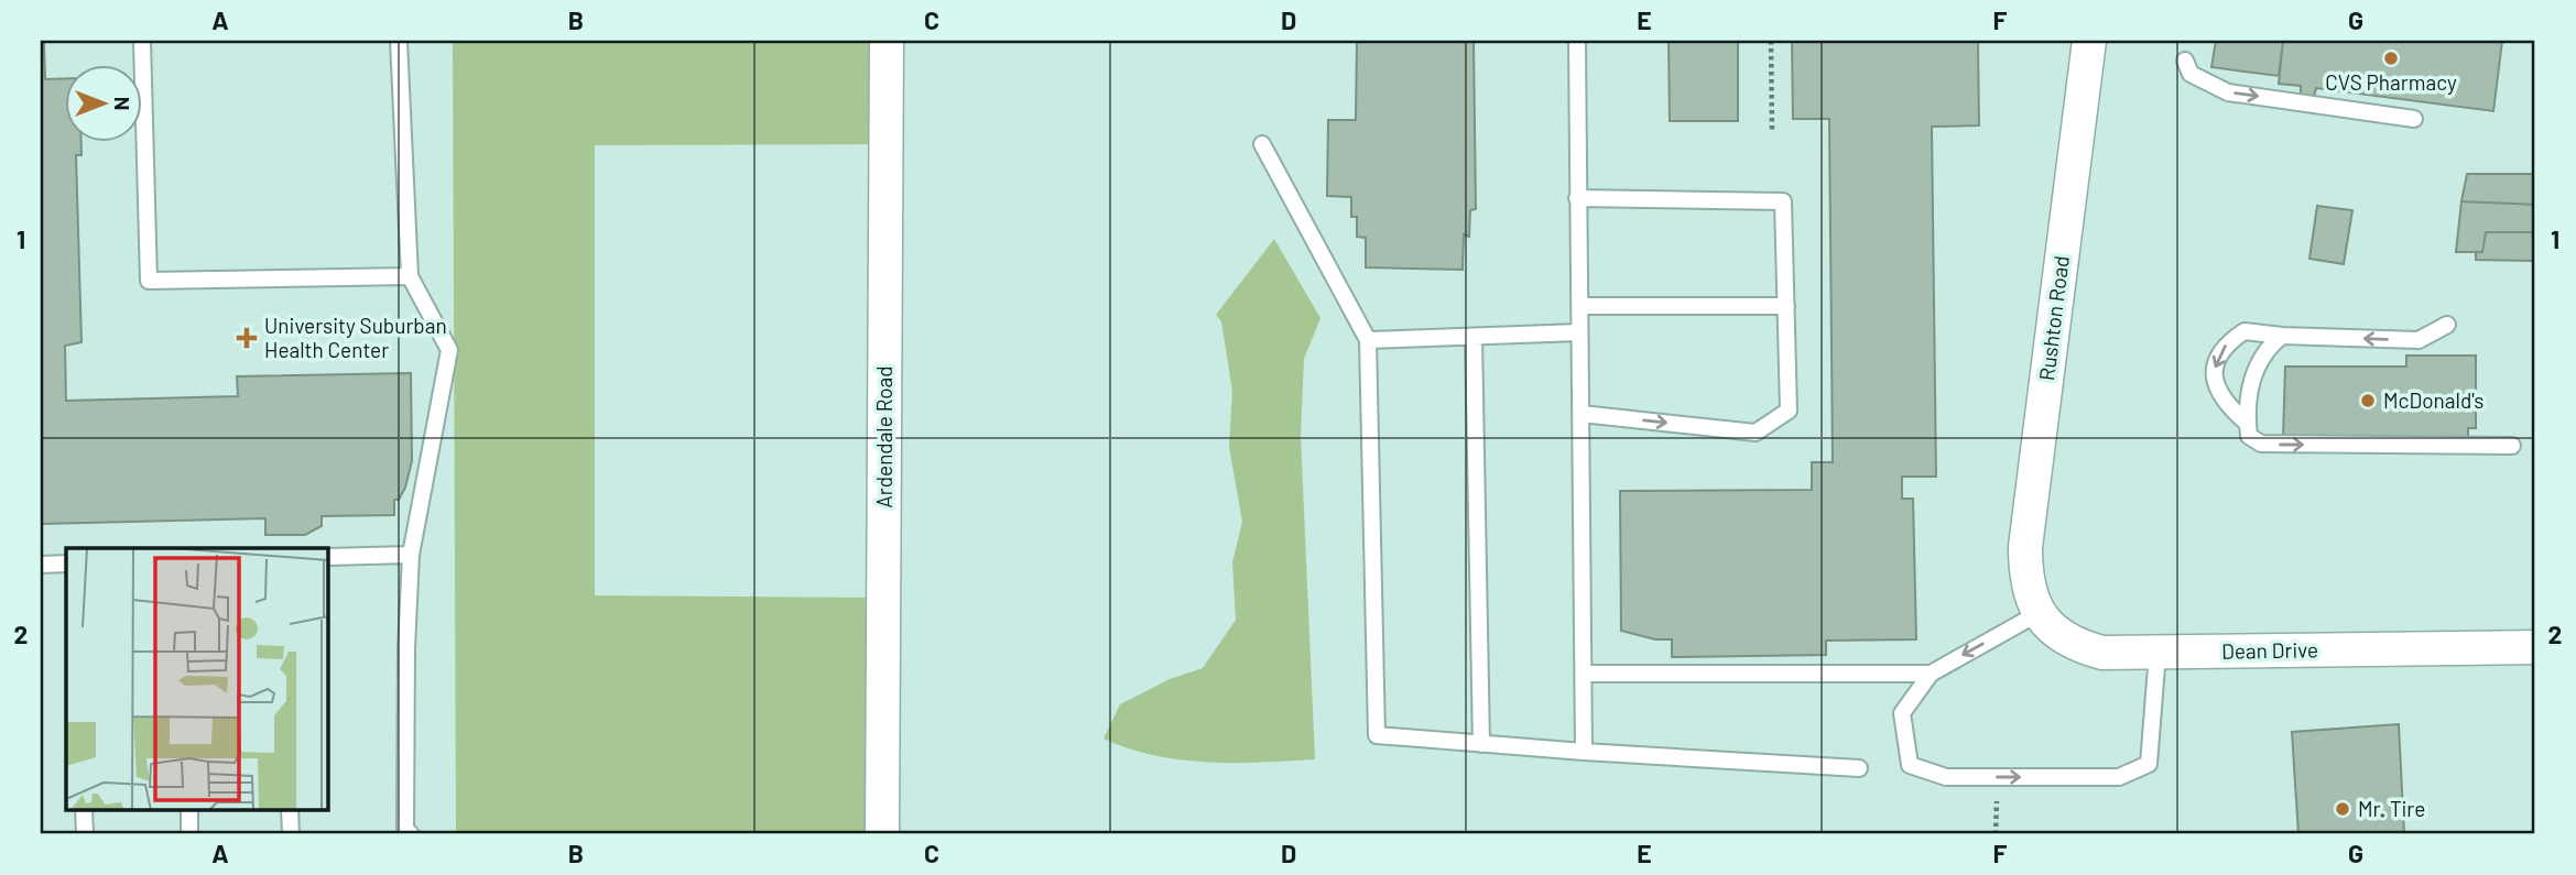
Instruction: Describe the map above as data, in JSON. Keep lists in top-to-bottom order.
{
  "streets": {
    "street": ["Rushton Road", "Ardendale Road", "Dean Drive"]
  },
  "crossings": [
    ["Rushton Road", "Dean Drive"]
  ],
  "places": {
    "other": ["CVS Pharmacy", "McDonald's", "Mr. Tire"],
    "health": ["University Suburban Health Center"]
  },
  "north": "right",
  "grid": {
    "columns": [
      "A",
      "B",
      "C",
      "D",
      "E",
      "F",
      "G"
    ],
    "rows": ["1", "2"]
  }
}
